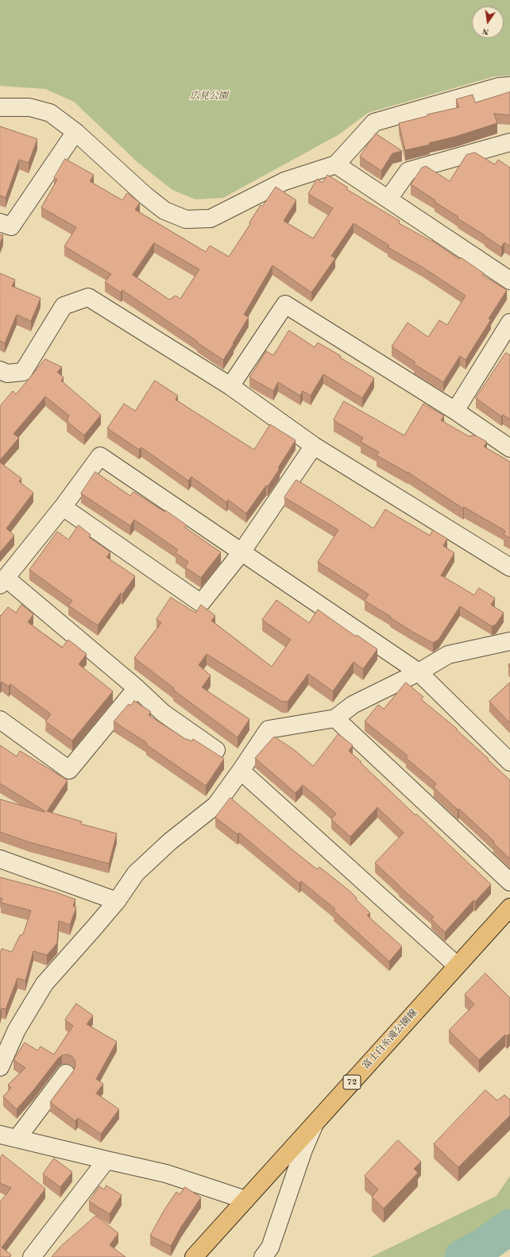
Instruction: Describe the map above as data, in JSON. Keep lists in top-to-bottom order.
{
  "streets": {
    "main road": ["富士白糸滝公園線", "72"]
  },
  "parks": ["広見公園"],
  "north": "bottom"
}
